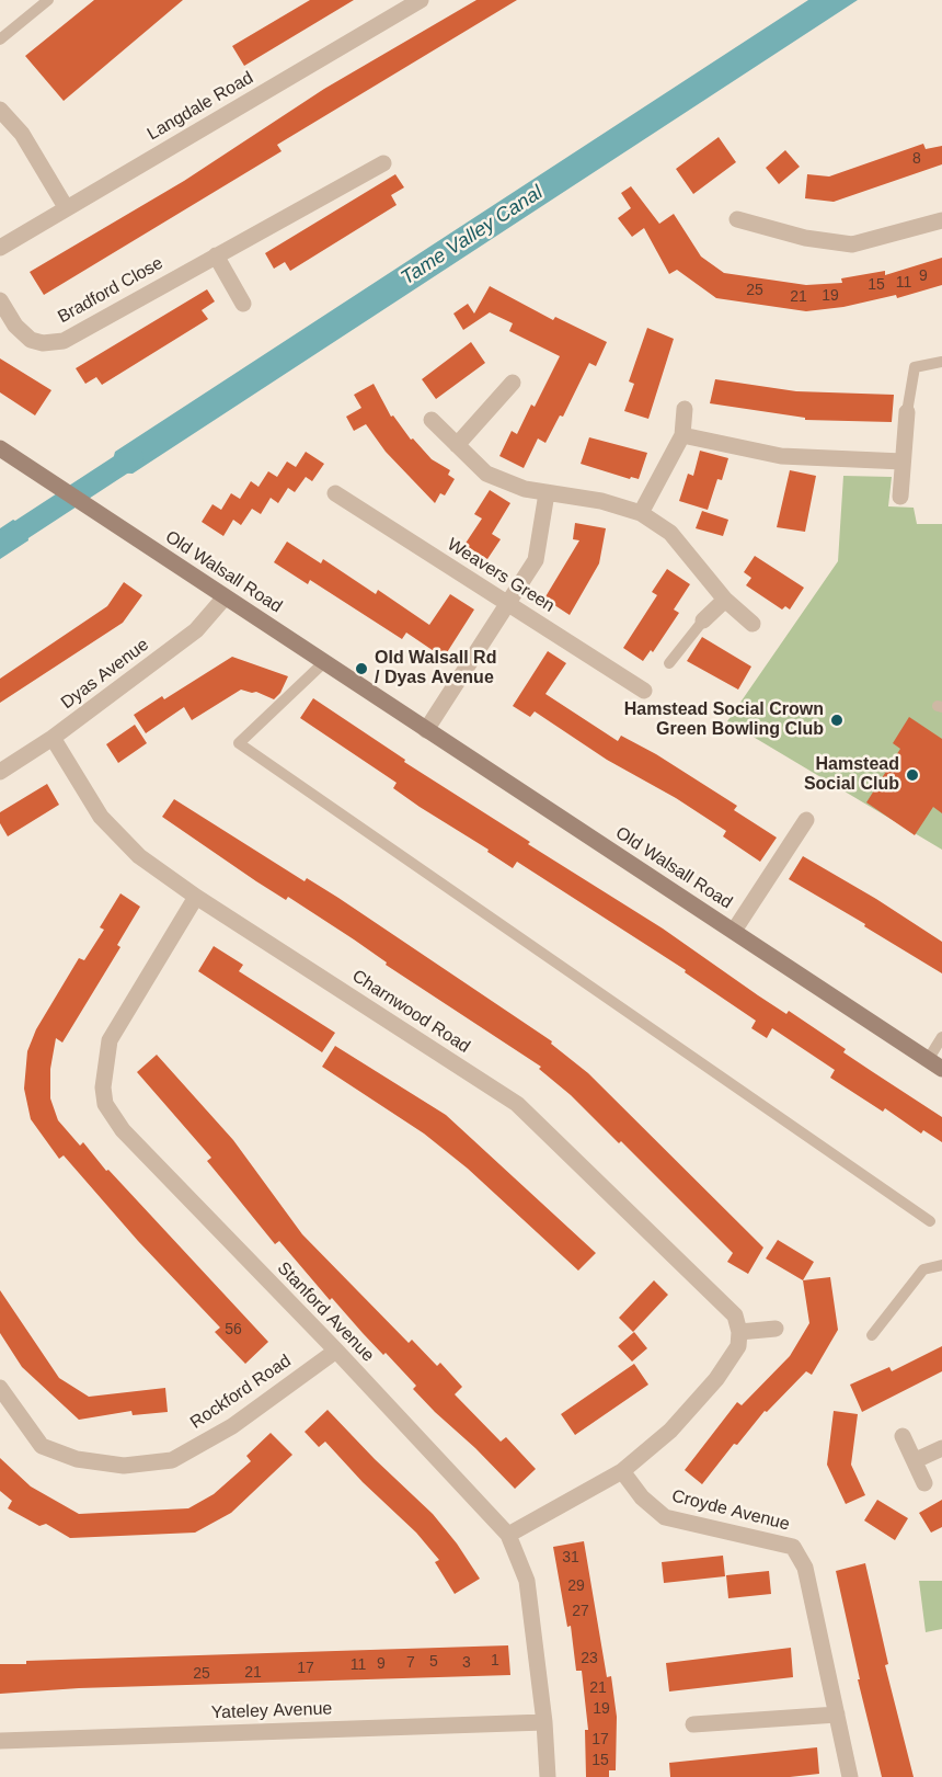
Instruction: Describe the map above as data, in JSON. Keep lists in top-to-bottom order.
{
  "streets": {
    "main road": ["Old Walsall Road"],
    "street": [
      "Langdale Road",
      "Bradford Close",
      "Weavers Green",
      "Dyas Avenue",
      "Charnwood Road",
      "Stanford Avenue",
      "Rockford Road",
      "Croyde Avenue",
      "Yateley Avenue"
    ]
  },
  "crossings": [
    ["Old Walsall Road", "Dyas Avenue"],
    ["Dyas Avenue", "Charnwood Road"],
    ["Charnwood Road", "Stanford Avenue"],
    ["Stanford Avenue", "Rockford Road"],
    ["Stanford Avenue", "Yateley Avenue"]
  ],
  "water": ["Tame Valley Canal"],
  "places": ["Old Walsall Rd / Dyas Avenue", "Hamstead Social Crown Green Bowling Club", "Hamstead Social Club"],
  "house_numbers": [
    "8",
    "9",
    "11",
    "15",
    "25",
    "19",
    "21",
    "56",
    "31",
    "29",
    "27",
    "23",
    "1",
    "5",
    "7",
    "3",
    "9",
    "11",
    "17",
    "21",
    "25",
    "21",
    "19",
    "17",
    "15"
  ]
}
